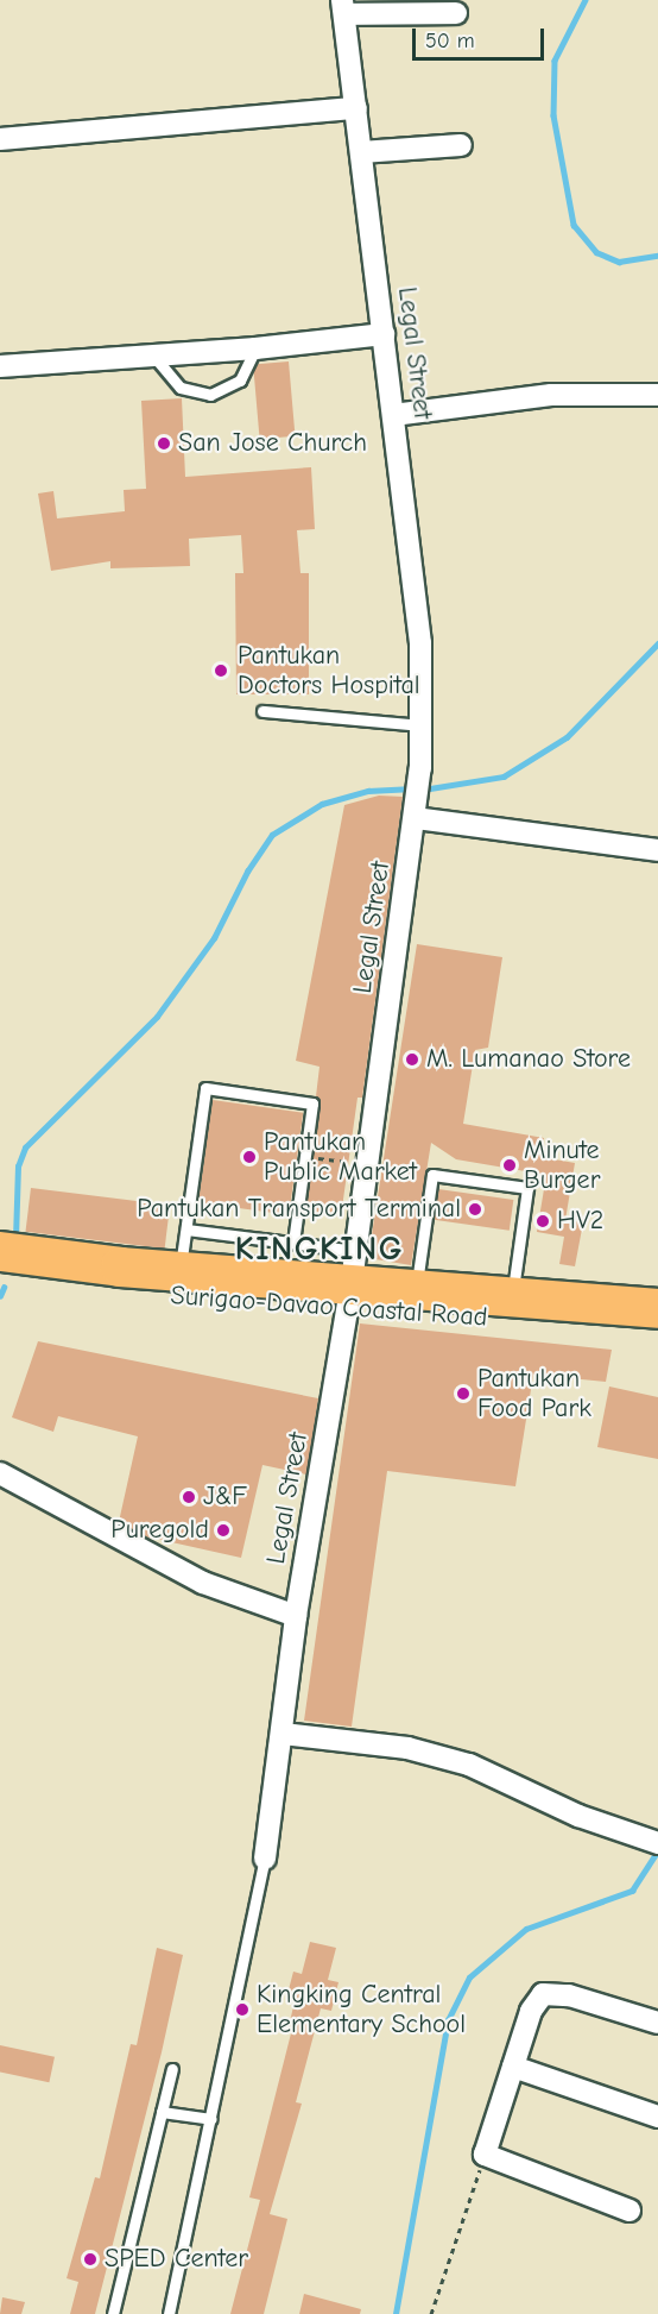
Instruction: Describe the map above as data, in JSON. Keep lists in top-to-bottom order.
{
  "streets": {
    "highway": ["Surigao-Davao Coastal Road"],
    "street": ["Legal Street"]
  },
  "crossings": [
    ["Legal Street", "Surigao-Davao Coastal Road"]
  ],
  "districts": ["KINGKING"],
  "places": [
    "San Jose Church",
    "Pantukan Doctors Hospital",
    "M. Lumanao Store",
    "Pantukan Public Market",
    "Minute Burger",
    "Pantukan Transport Terminal",
    "HV2",
    "Pantukan Food Park",
    "J&F",
    "Puregold",
    "Kingking Central Elementary School",
    "SPED Center"
  ],
  "scale_bar": "50 m"
}
